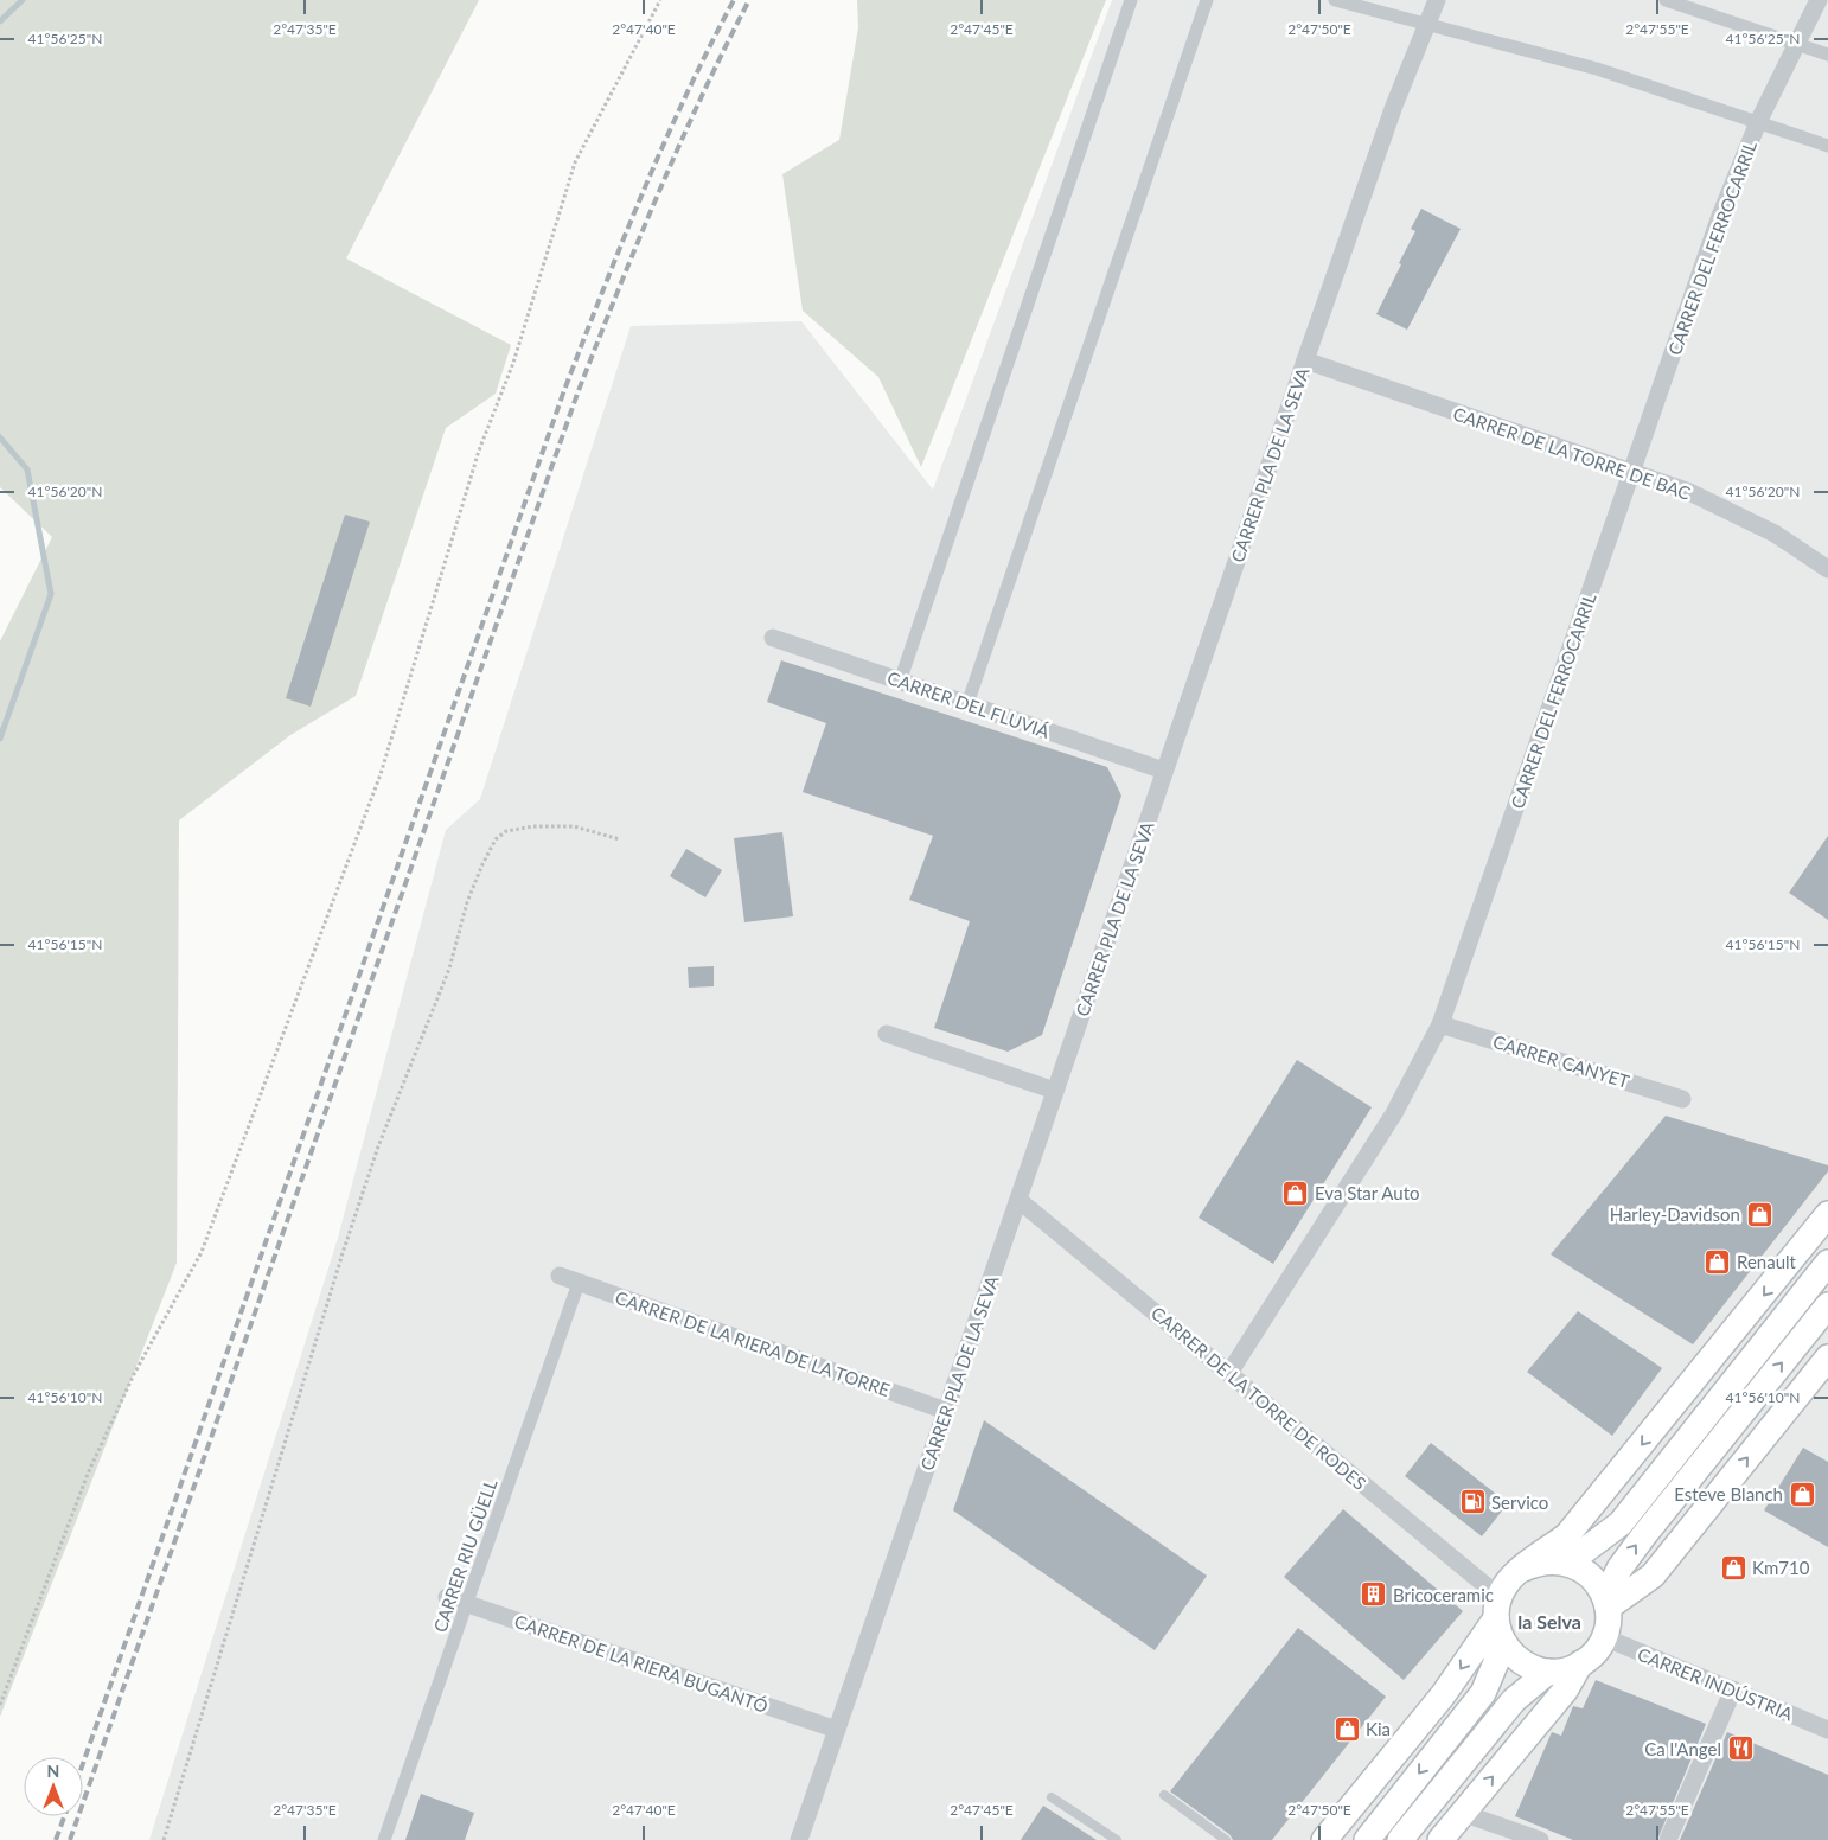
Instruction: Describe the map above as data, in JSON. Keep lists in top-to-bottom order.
{
  "streets": {
    "street": [
      "CARRER DEL FERROCARRIL",
      "CARRER DE LA TORRE DE BAC",
      "CARRER PLA DE LA SEVA",
      "CARRER DEL FLUVIÁ",
      "CARRER CANYET",
      "CARRER DE LA RIERA DE LA TORRE",
      "CARRER DE LA TORRE DE RODES",
      "CARRER RIU GÜELL",
      "CARRER DE LA RIERA BUGANTÓ",
      "CARRER INDÚSTRIA"
    ]
  },
  "crossings": [
    ["CARRER DEL FERROCARRIL", "CARRER DE LA TORRE DE BAC"],
    ["CARRER DEL FERROCARRIL", "CARRER CANYET"],
    ["CARRER DEL FERROCARRIL", "CARRER DE LA TORRE DE RODES"],
    ["CARRER DE LA TORRE DE BAC", "CARRER PLA DE LA SEVA"],
    ["CARRER PLA DE LA SEVA", "CARRER DEL FLUVIÁ"],
    ["CARRER PLA DE LA SEVA", "CARRER DE LA RIERA DE LA TORRE"],
    ["CARRER PLA DE LA SEVA", "CARRER DE LA TORRE DE RODES"],
    ["CARRER PLA DE LA SEVA", "CARRER DE LA RIERA BUGANTÓ"],
    ["CARRER DE LA RIERA DE LA TORRE", "CARRER RIU GÜELL"],
    ["CARRER DE LA TORRE DE RODES", "CARRER INDÚSTRIA"],
    ["CARRER RIU GÜELL", "CARRER DE LA RIERA BUGANTÓ"]
  ],
  "districts": ["la Selva"],
  "places": {
    "shop": [
      "Eva Star Auto",
      "Harley-Davidson",
      "Renault",
      "Esteve Blanch",
      "Km710",
      "Kia"
    ],
    "fuel station": ["Servico"],
    "building": ["Bricoceramic"],
    "restaurant": ["Ca l'Angel"]
  },
  "north": "top",
  "coordinates": [
    "2°47'35\"E",
    "2°47'40\"E",
    "2°47'45\"E",
    "2°47'50\"E",
    "2°47'55\"E",
    "41°56'25\"N",
    "41°56'20\"N",
    "41°56'15\"N",
    "41°56'10\"N"
  ]
}
